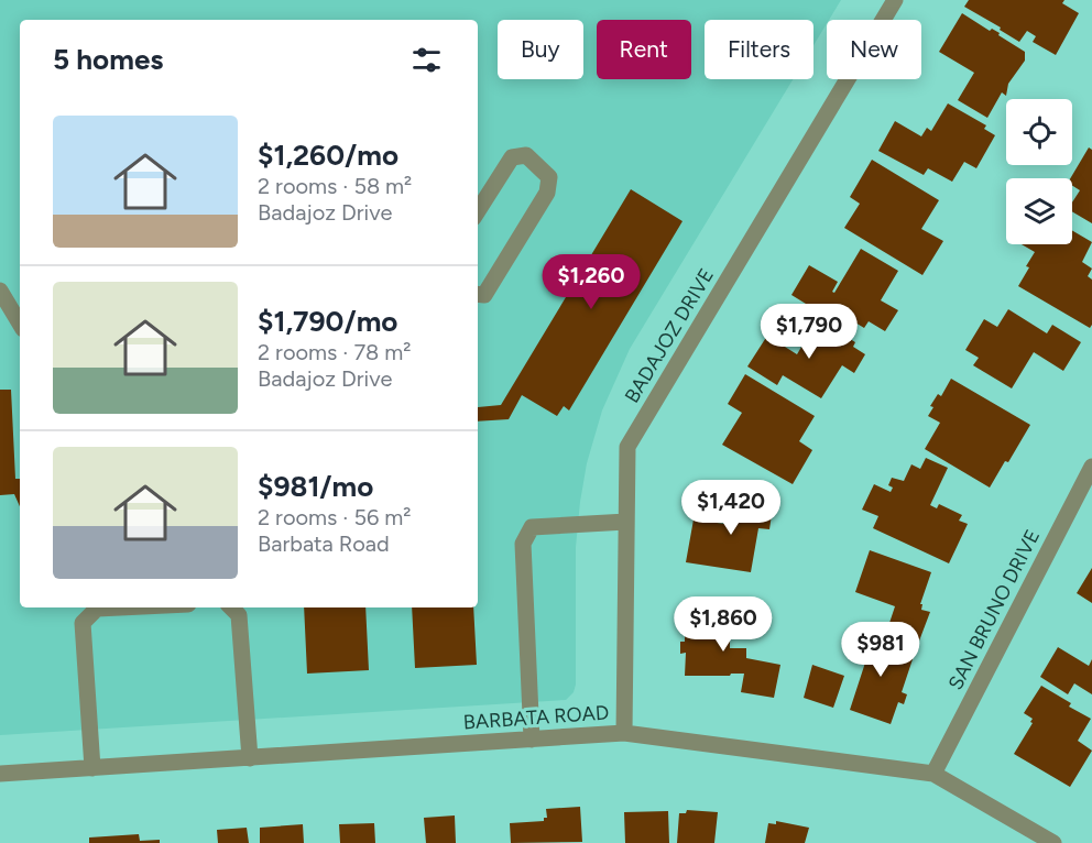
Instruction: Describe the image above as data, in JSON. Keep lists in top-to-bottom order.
{
  "streets": {
    "street": ["BADAJOZ DRIVE", "SAN BRUNO DRIVE", "BARBATA ROAD"]
  },
  "crossings": [
    ["BADAJOZ DRIVE", "BARBATA ROAD"],
    ["SAN BRUNO DRIVE", "BARBATA ROAD"]
  ],
  "page": {
    "chip": [
      "Buy",
      "Rent",
      "Filters",
      "New"
    ],
    "heading": "5 homes",
    "list": [
      {
        "name": "$1,260/mo",
        "note": "2 rooms · 58 m² · Badajoz Drive"
      },
      {
        "name": "$1,790/mo",
        "note": "2 rooms · 78 m² · Badajoz Drive"
      },
      {
        "name": "$981/mo",
        "note": "2 rooms · 56 m² · Barbata Road"
      }
    ],
    "price": [
      "$1,260",
      "$1,790",
      "$1,420",
      "$1,860",
      "$981"
    ]
  }
}
